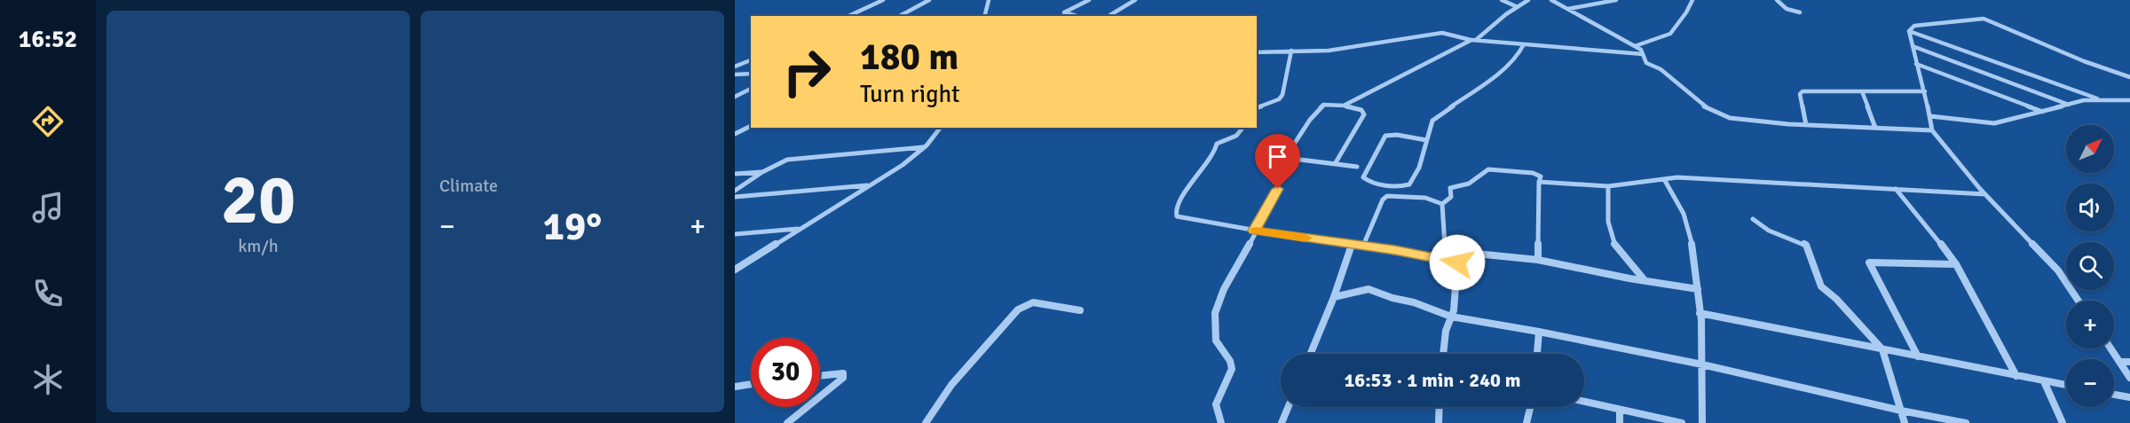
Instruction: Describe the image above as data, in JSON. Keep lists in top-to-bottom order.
{
  "north": "top right",
  "page": {
    "tabs": "16:52",
    "tile": [
      ["20", "km/h"],
      "Climate"
    ],
    "turn": ["180 m", "Turn right"],
    "map_buttons": ["+", "−"],
    "heat": ["−", "19°", "+"],
    "limit": "30",
    "trip": "16:53 · 1 min · 240 m"
  }
}
